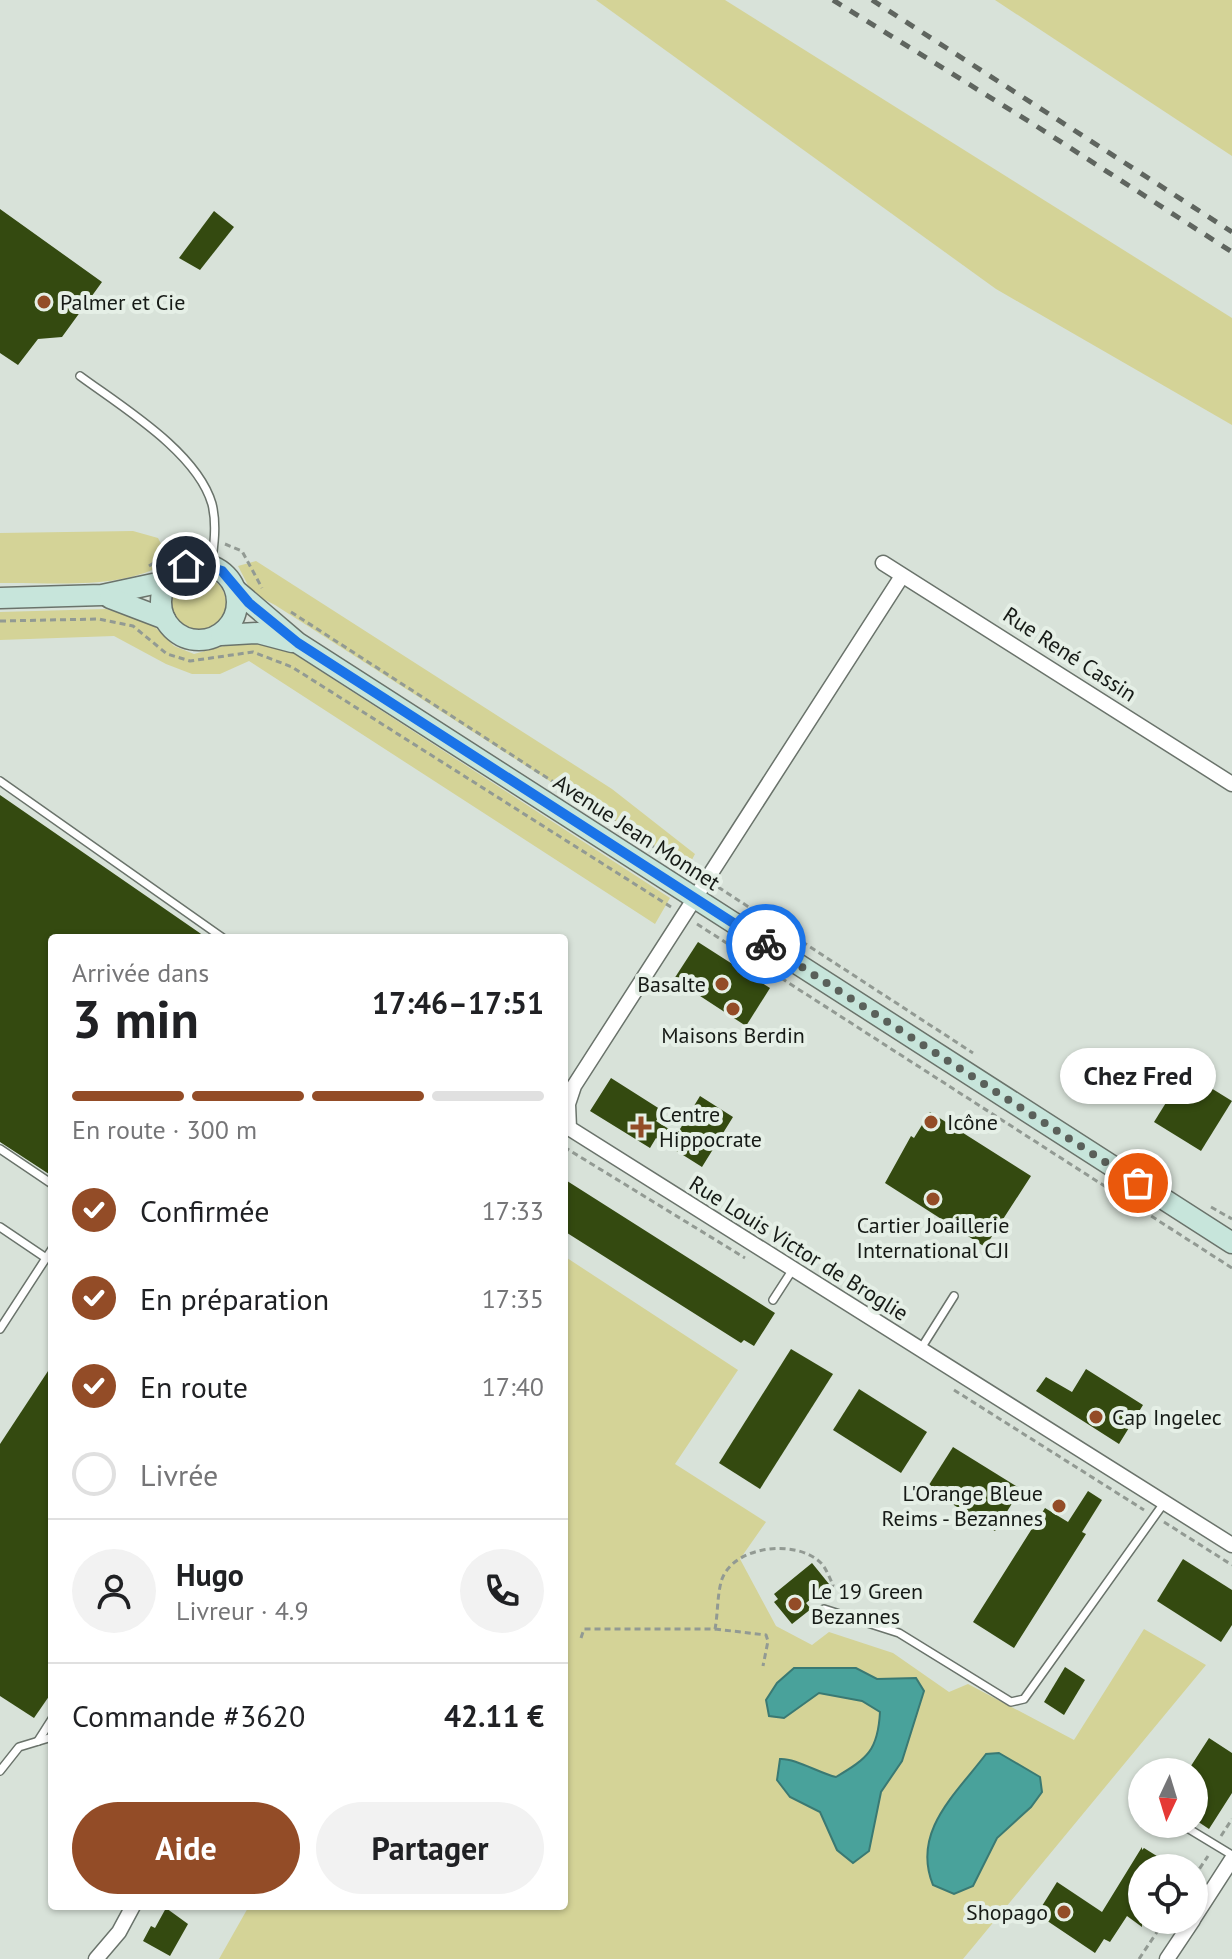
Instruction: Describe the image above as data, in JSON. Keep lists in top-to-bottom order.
{
  "streets": {
    "street": ["Rue René Cassin", "Avenue Jean Monnet", "Rue Louis Victor de Broglie"]
  },
  "crossings": [
    ["Rue René Cassin", "Rue Louis Victor de Broglie"],
    ["Avenue Jean Monnet", "Rue Louis Victor de Broglie"]
  ],
  "places": {
    "other": [
      "Palmer et Cie",
      "Basalte",
      "Maisons Berdin",
      "Icône",
      "Chez Fred",
      "Cartier Joaillerie International CJI",
      "Cap Ingelec",
      "L'Orange Bleue Reims - Bezannes",
      "Le 19 Green Bezannes",
      "Shopago"
    ],
    "health": ["Centre Hippocrate"]
  },
  "north": "bottom",
  "page": {
    "heading": ["3 min", "Arrivée dans", "17:46–17:51"],
    "panel": [
      "Hugo",
      "Livreur · 4.9",
      "Commande #3620",
      "42.11 €"
    ],
    "bubble": "Chez Fred",
    "bar": "En route · 300 m",
    "list": [
      ["Confirmée", "17:33"],
      ["En préparation", "17:35"],
      ["En route", "17:40"],
      "Livrée"
    ],
    "buttons": ["Aide", "Partager"]
  }
}
